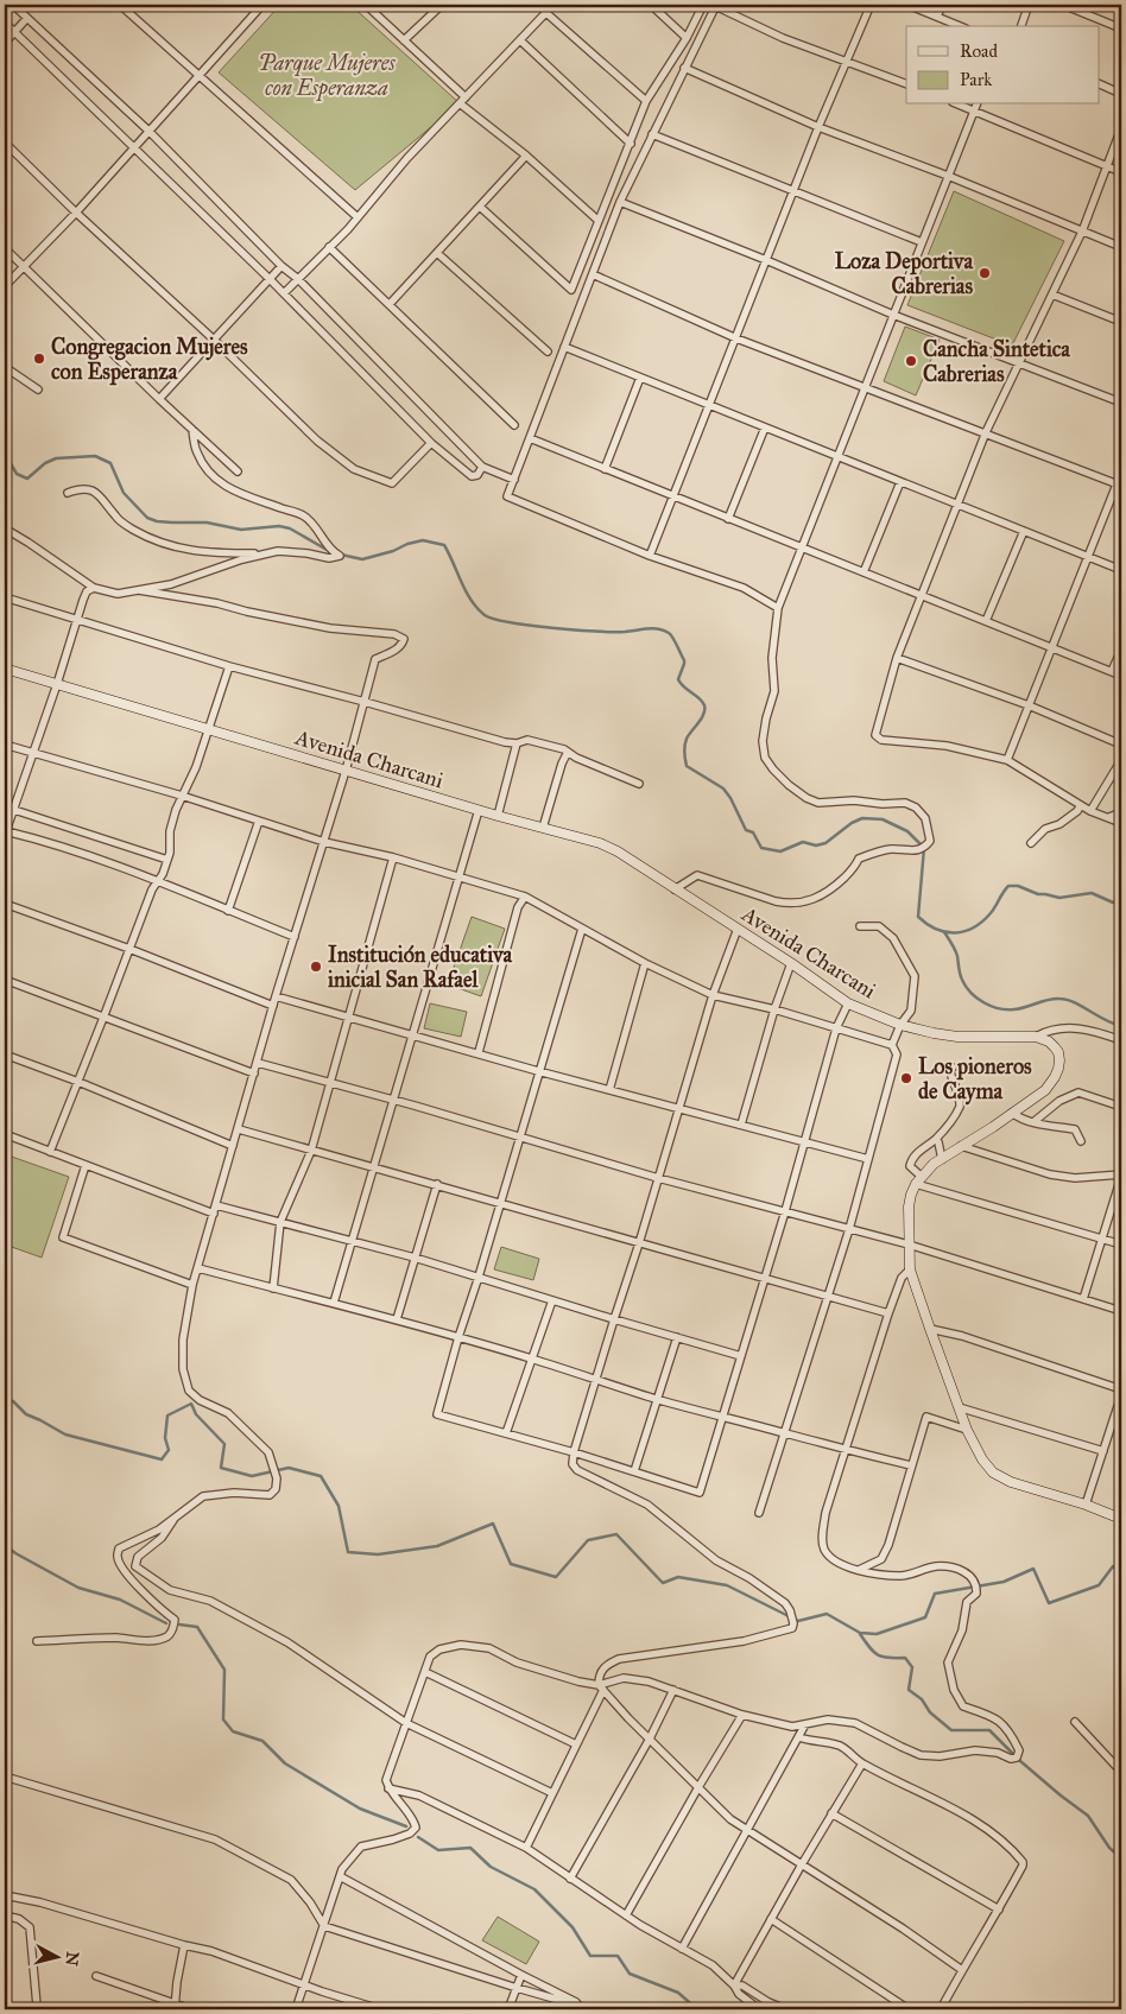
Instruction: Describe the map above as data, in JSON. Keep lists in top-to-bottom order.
{
  "streets": {
    "main road": ["Avenida Charcani"]
  },
  "parks": ["Parque Mujeres con Esperanza"],
  "places": [
    "Loza Deportiva Cabrerias",
    "Congregacion Mujeres con Esperanza",
    "Cancha Sintetica Cabrerias",
    "Institución educativa inicial San Rafael",
    "Los pioneros de Cayma"
  ],
  "legend": ["Road", "Park"],
  "north": "right"
}
